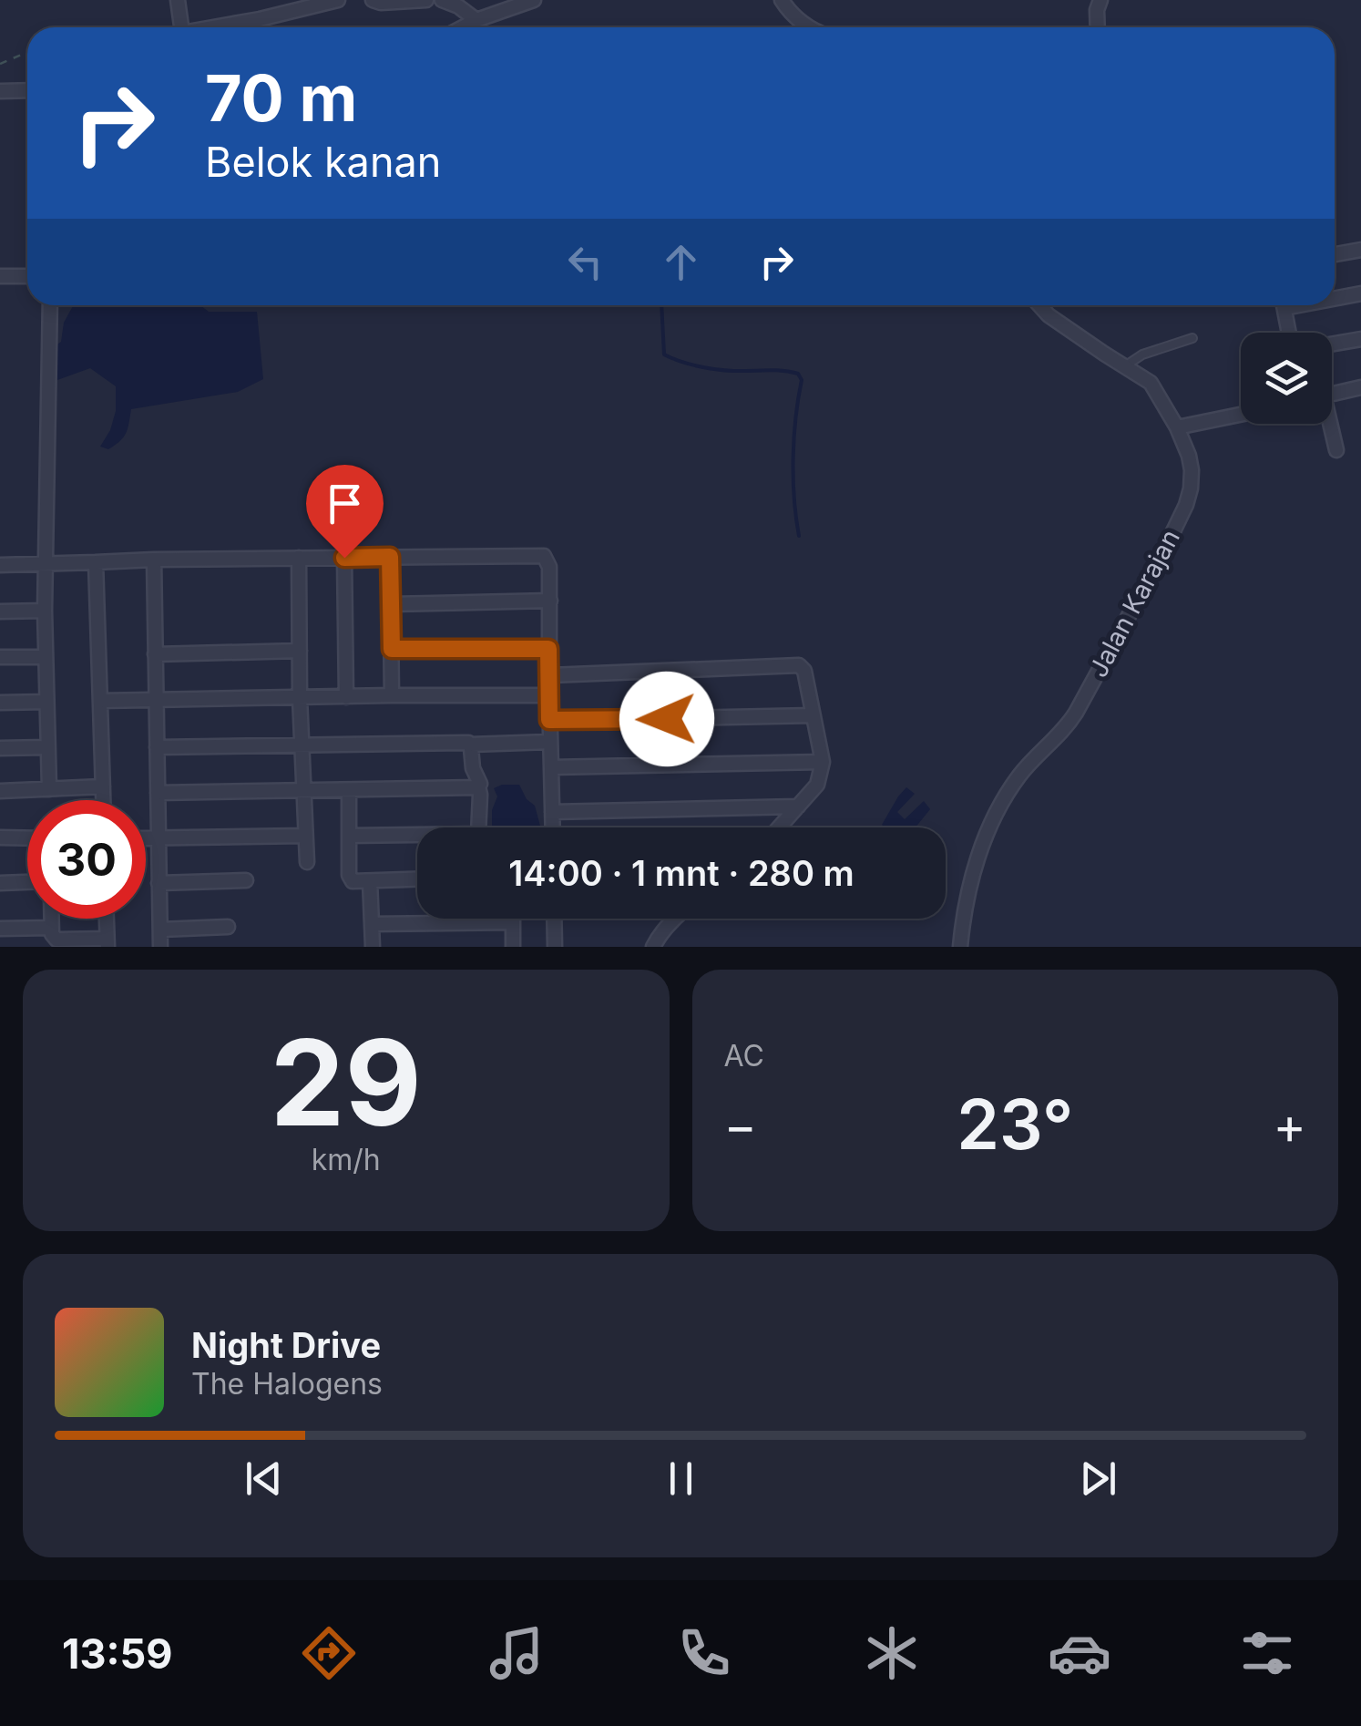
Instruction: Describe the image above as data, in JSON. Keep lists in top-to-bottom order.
{
  "streets": {
    "street": ["Jalan Karajan"]
  },
  "page": {
    "turn": ["70 m", "Belok kanan"],
    "limit": "30",
    "trip": "14:00 · 1 mnt · 280 m",
    "tile": [
      ["29", "km/h"],
      "AC"
    ],
    "heat": ["−", "23°", "+"],
    "song": ["Night Drive", "The Halogens"],
    "tabs": "13:59"
  }
}
